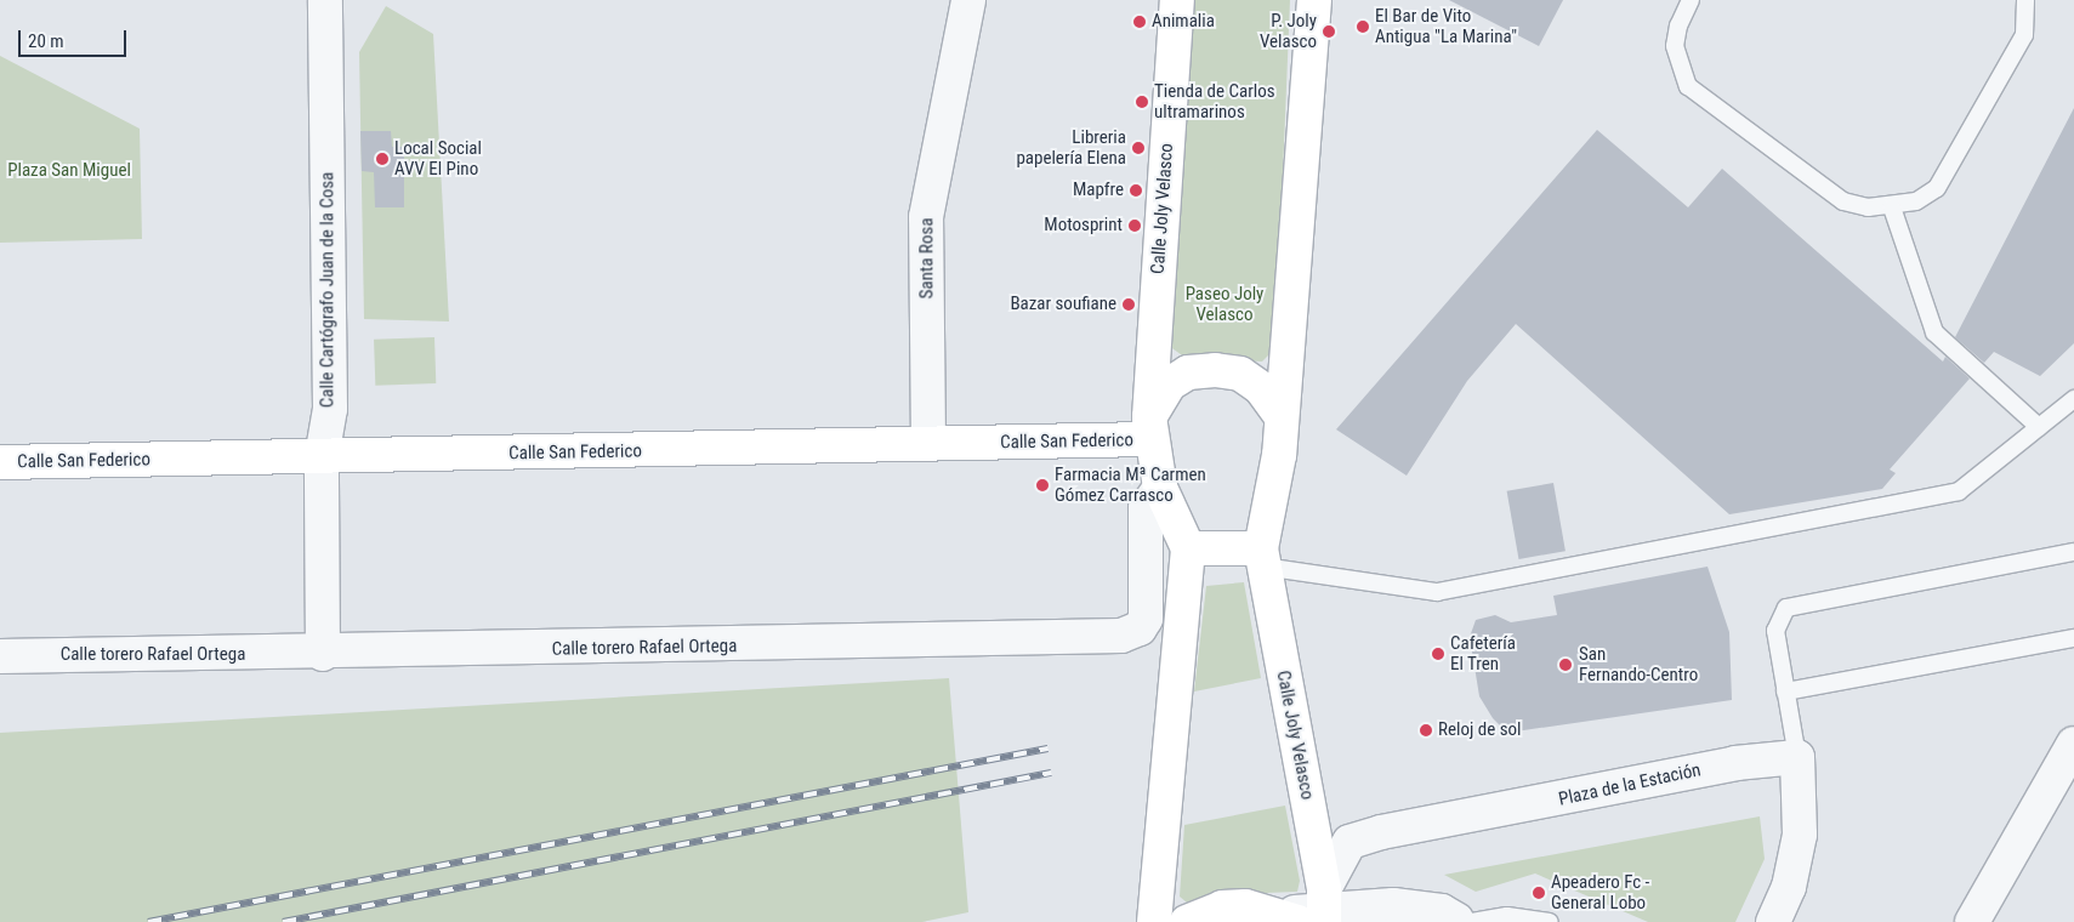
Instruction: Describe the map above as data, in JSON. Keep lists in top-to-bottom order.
{
  "streets": {
    "street": [
      "Calle Joly Velasco",
      "Santa Rosa",
      "Calle Cartógrafo Juan de la Cosa",
      "Calle San Federico",
      "Calle torero Rafael Ortega",
      "Plaza de la Estación"
    ]
  },
  "crossings": [
    ["Calle Joly Velasco", "Calle San Federico"],
    ["Calle Joly Velasco", "Calle torero Rafael Ortega"],
    ["Calle Joly Velasco", "Plaza de la Estación"],
    ["Santa Rosa", "Calle San Federico"],
    ["Calle Cartógrafo Juan de la Cosa", "Calle San Federico"],
    ["Calle Cartógrafo Juan de la Cosa", "Calle torero Rafael Ortega"]
  ],
  "parks": ["Plaza San Miguel", "Paseo Joly Velasco"],
  "places": [
    "Animalia",
    "El Bar de Vito Antigua \"La Marina\"",
    "P. Joly Velasco",
    "Tienda de Carlos ultramarinos",
    "Libreria papelería Elena",
    "Local Social AVV El Pino",
    "Mapfre",
    "Motosprint",
    "Bazar soufiane",
    "Farmacia Mª Carmen Gómez Carrasco",
    "Cafetería El Tren",
    "San Fernando-Centro",
    "Reloj de sol",
    "Apeadero Fc - General Lobo"
  ],
  "scale_bar": "20 m"
}
